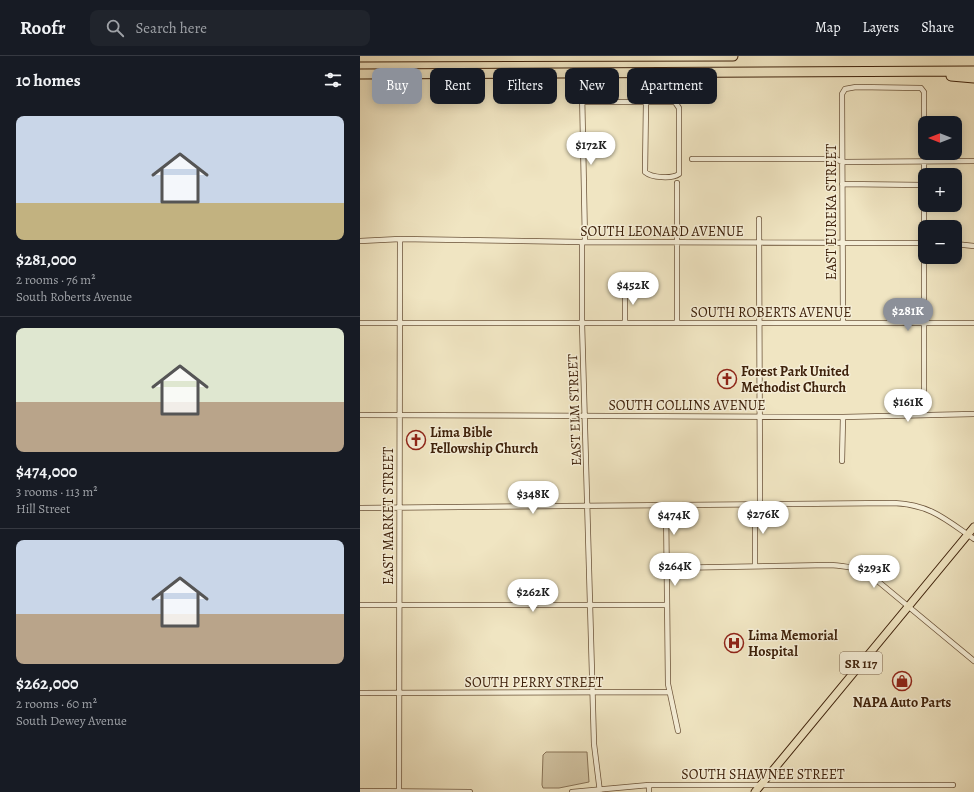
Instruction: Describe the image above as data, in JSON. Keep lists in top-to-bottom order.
{
  "streets": {
    "main road": ["SR 117"],
    "street": [
      "EAST EUREKA STREET",
      "SOUTH LEONARD AVENUE",
      "SOUTH ROBERTS AVENUE",
      "SOUTH COLLINS AVENUE",
      "EAST ELM STREET",
      "EAST MARKET STREET",
      "SOUTH PERRY STREET",
      "SOUTH SHAWNEE STREET"
    ]
  },
  "crossings": [
    ["EAST EUREKA STREET", "SOUTH LEONARD AVENUE"],
    ["EAST EUREKA STREET", "SOUTH ROBERTS AVENUE"],
    ["SOUTH LEONARD AVENUE", "EAST ELM STREET"],
    ["SOUTH LEONARD AVENUE", "EAST MARKET STREET"],
    ["SOUTH ROBERTS AVENUE", "EAST ELM STREET"],
    ["SOUTH ROBERTS AVENUE", "EAST MARKET STREET"],
    ["SOUTH COLLINS AVENUE", "EAST ELM STREET"],
    ["SOUTH COLLINS AVENUE", "EAST MARKET STREET"],
    ["EAST ELM STREET", "SOUTH PERRY STREET"],
    ["EAST ELM STREET", "SOUTH SHAWNEE STREET"],
    ["EAST MARKET STREET", "SOUTH PERRY STREET"],
    ["SR 117", "SOUTH SHAWNEE STREET"]
  ],
  "places": {
    "church": ["Forest Park United Methodist Church", "Lima Bible Fellowship Church"],
    "hospital": ["Lima Memorial Hospital"],
    "shop": ["NAPA Auto Parts"]
  },
  "north": "left",
  "page": {
    "header": "Roofr",
    "search": "Search here",
    "nav": ["Map", "Layers", "Share"],
    "heading": "10 homes",
    "chip": [
      "Buy",
      "Rent",
      "Filters",
      "New",
      "Apartment"
    ],
    "list": [
      {
        "name": "$281,000",
        "note": "2 rooms · 76 m² · South Roberts Avenue"
      },
      {
        "name": "$474,000",
        "note": "3 rooms · 113 m² · Hill Street"
      },
      {
        "name": "$262,000",
        "note": "2 rooms · 60 m² · South Dewey Avenue"
      }
    ],
    "map_buttons": ["+", "−"],
    "price": [
      "$172K",
      "$452K",
      "$281K",
      "$161K",
      "$348K",
      "$276K",
      "$474K",
      "$264K",
      "$293K",
      "$262K"
    ]
  }
}
